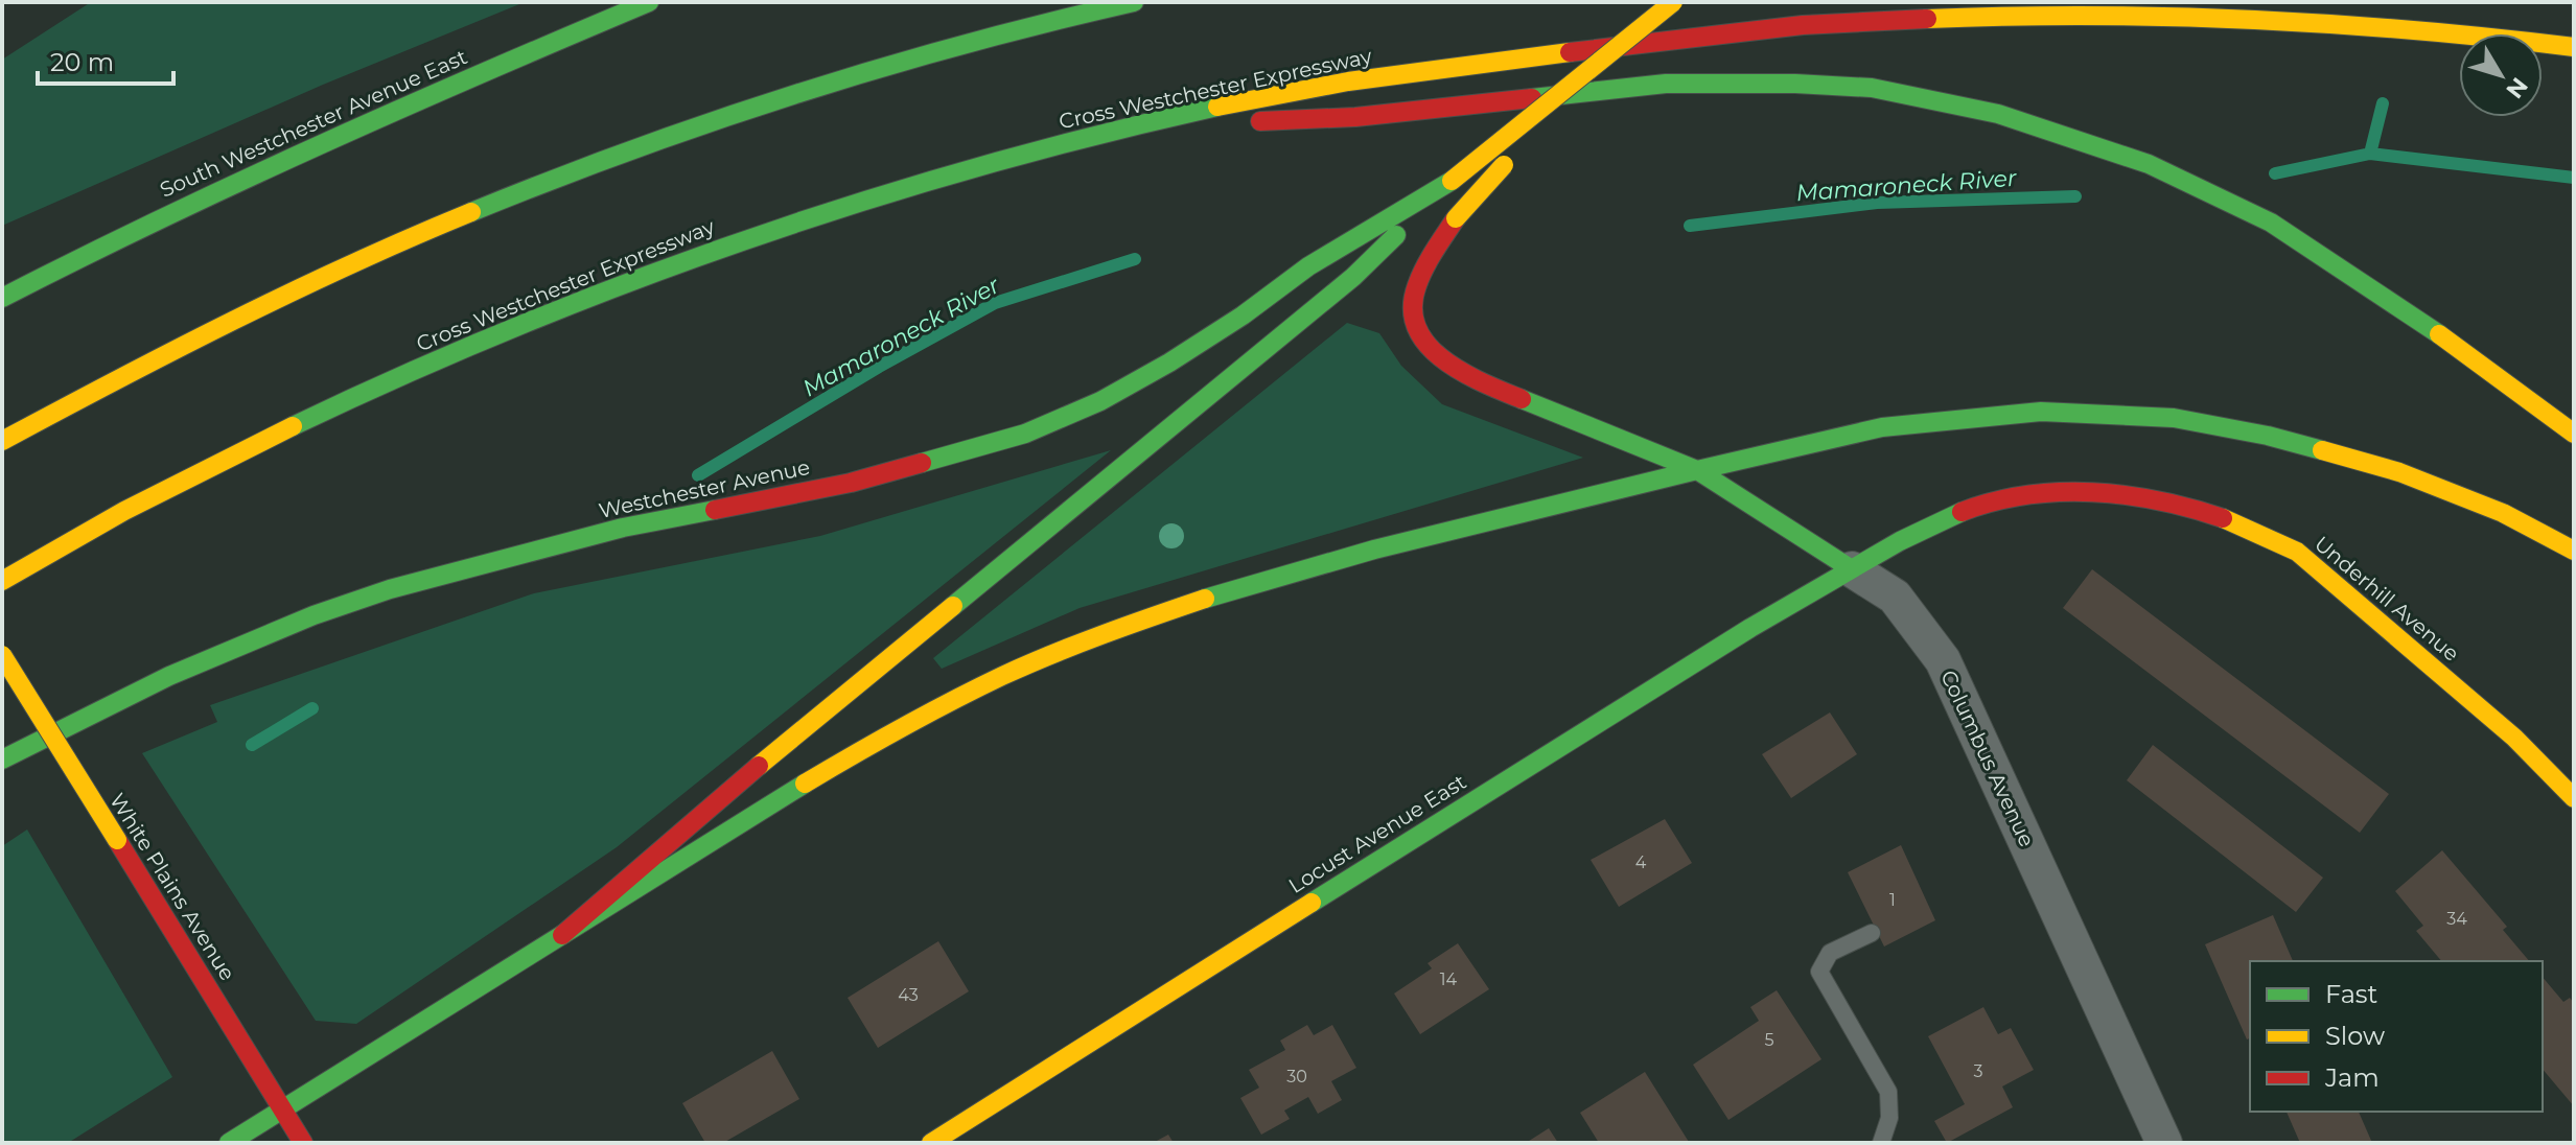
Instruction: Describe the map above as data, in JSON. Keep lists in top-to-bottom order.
{
  "streets": {
    "main road": [
      "Cross Westchester Expressway",
      "South Westchester Avenue East",
      "Westchester Avenue",
      "Underhill Avenue",
      "Columbus Avenue",
      "Locust Avenue East",
      "White Plains Avenue"
    ]
  },
  "crossings": [
    ["Underhill Avenue", "Columbus Avenue"],
    ["Underhill Avenue", "Locust Avenue East"],
    ["Columbus Avenue", "Locust Avenue East"]
  ],
  "water": ["Mamaroneck River"],
  "house_numbers": [
    "4",
    "1",
    "34",
    "14",
    "43",
    "5",
    "3",
    "30"
  ],
  "legend": ["Fast", "Slow", "Jam"],
  "scale_bar": "20 m",
  "north": "bottom right"
}
